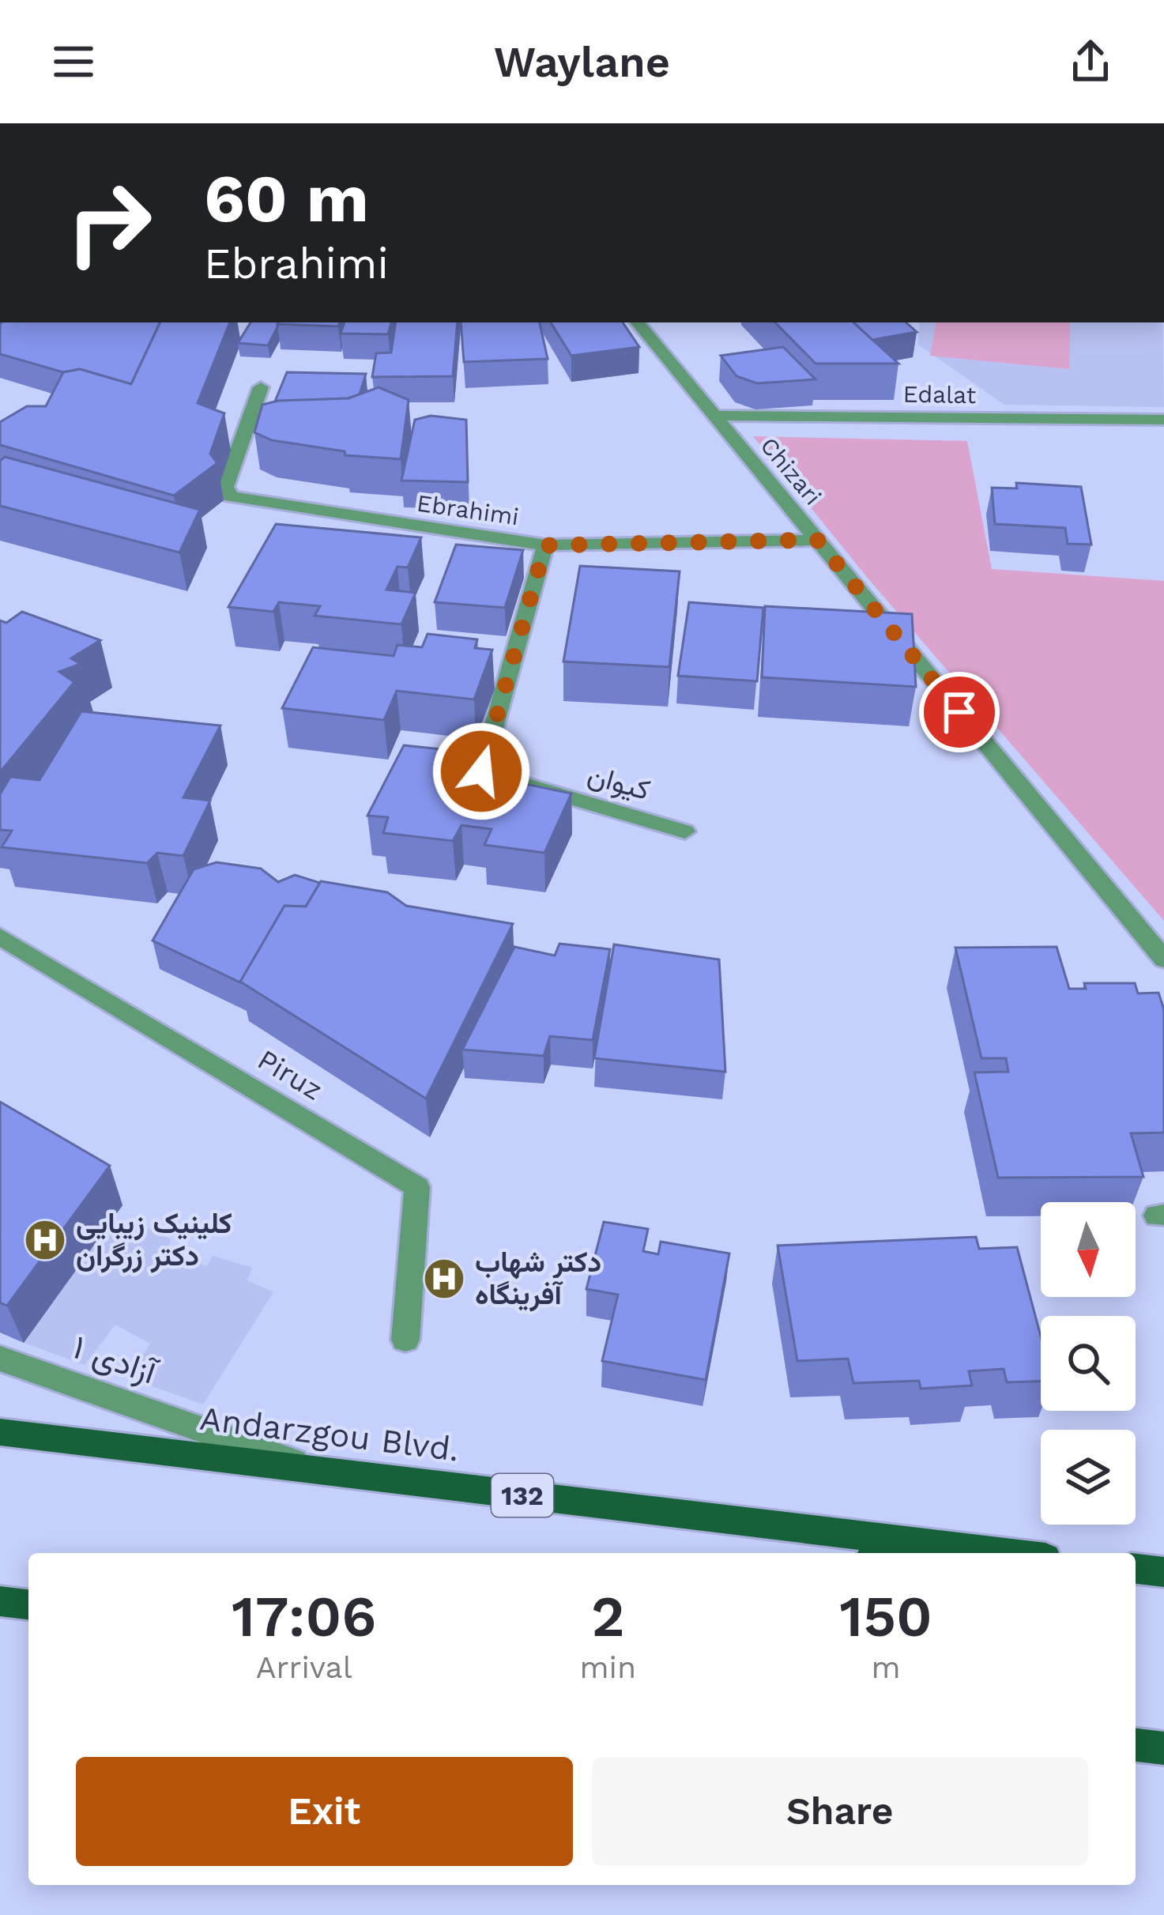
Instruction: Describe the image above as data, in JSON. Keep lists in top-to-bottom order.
{
  "streets": {
    "main road": ["Andarzgou Blvd.", "132"],
    "street": [
      "Edalat",
      "Chizari",
      "Ebrahimi",
      "کیوان",
      "Piruz",
      "آزادی ۱"
    ]
  },
  "crossings": [
    ["Edalat", "Chizari"],
    ["Chizari", "Ebrahimi"],
    ["آزادی ۱", "Andarzgou Blvd."]
  ],
  "places": {
    "hospital": ["کلینیک زیبایی دکتر زرگران", "دکتر شهاب آفرینگاه"]
  },
  "north": "bottom",
  "page": {
    "header": "Waylane",
    "turn": ["60 m", "Ebrahimi"],
    "eta": [
      "17:06",
      "Arrival",
      "2",
      "min",
      "150",
      "m"
    ],
    "buttons": ["Exit", "Share"]
  }
}
